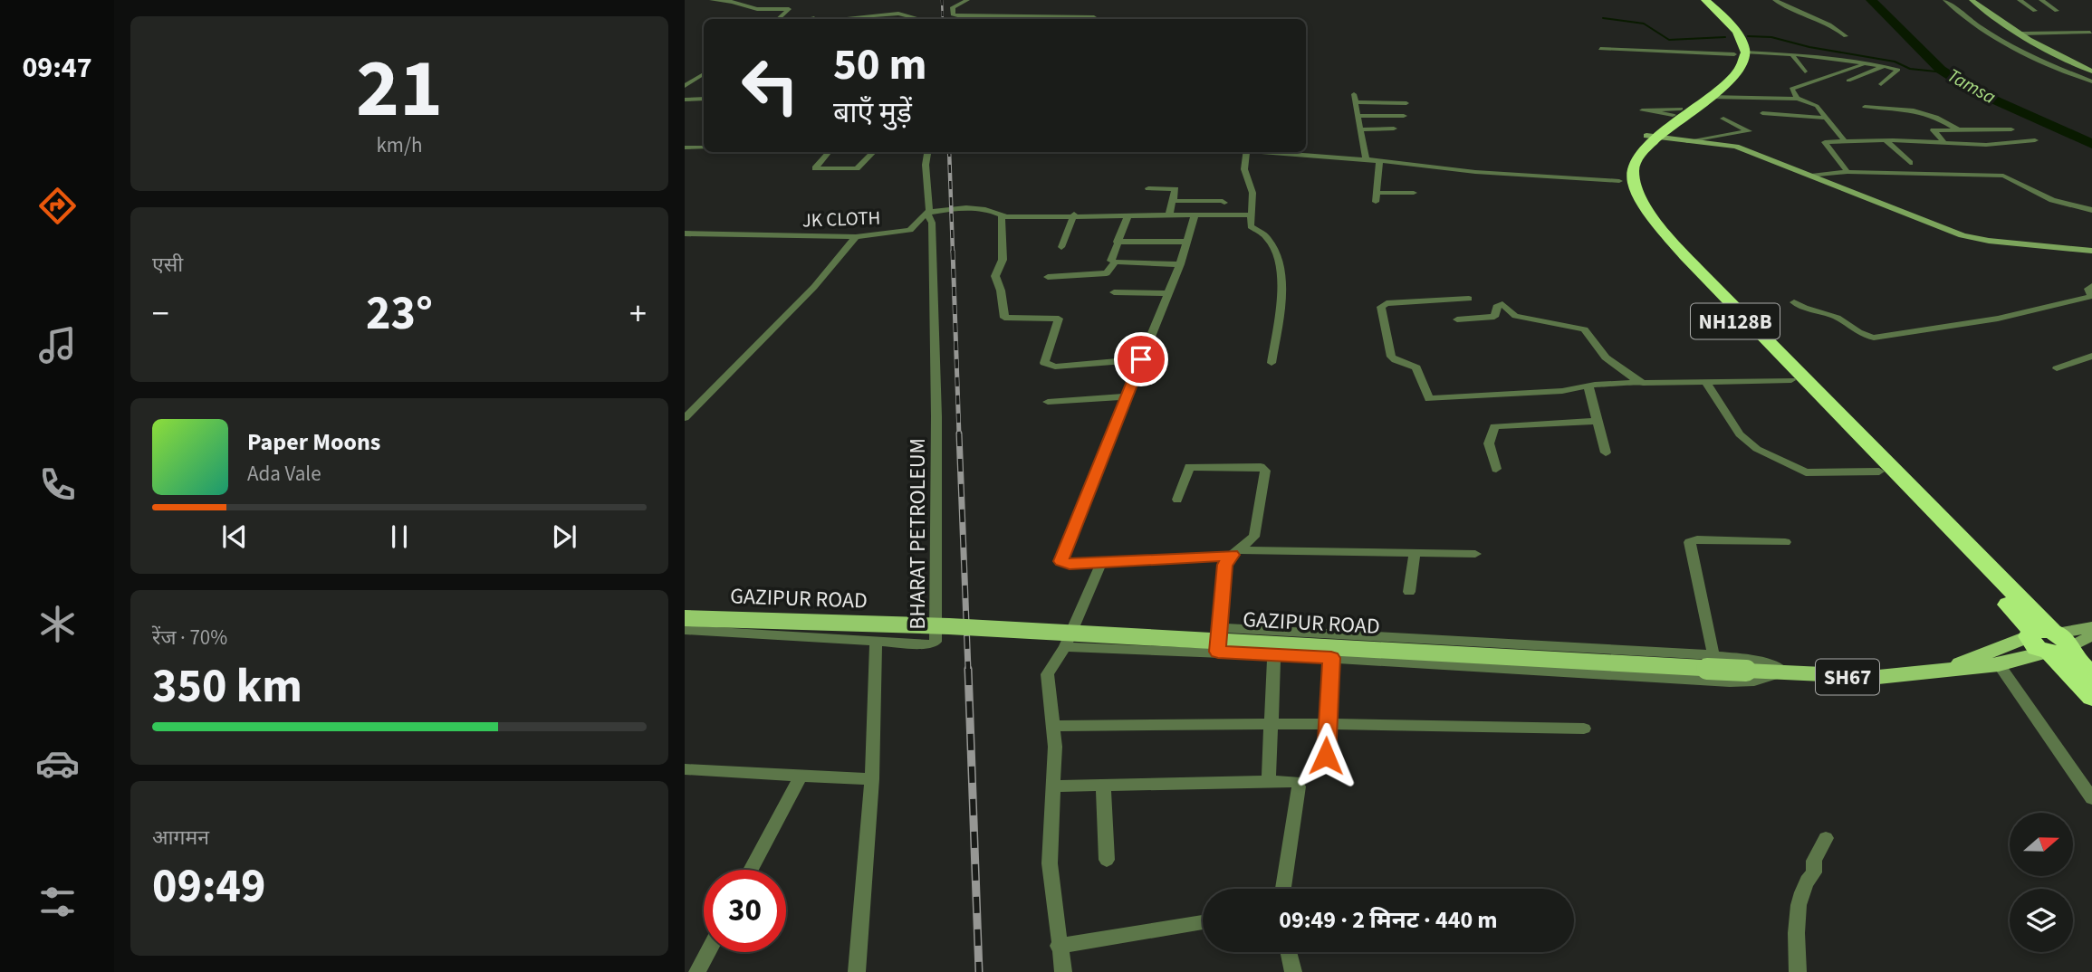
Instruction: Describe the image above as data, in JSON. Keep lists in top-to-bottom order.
{
  "streets": {
    "highway": ["NH128B"],
    "main road": ["GAZIPUR ROAD", "SH67"],
    "street": ["JK CLOTH", "BHARAT PETROLEUM"]
  },
  "crossings": [
    ["JK CLOTH", "BHARAT PETROLEUM"],
    ["NH128B", "SH67"],
    ["GAZIPUR ROAD", "SH67"]
  ],
  "water": ["Tamsa"],
  "north": "right",
  "page": {
    "tabs": "09:47",
    "tile": [
      ["21", "km/h"],
      "एसी",
      ["रेंज · 70%", "350 km"],
      ["आगमन", "09:49"]
    ],
    "turn": ["50 m", "बाएँ मुड़ें"],
    "heat": ["−", "23°", "+"],
    "song": ["Paper Moons", "Ada Vale"],
    "limit": "30",
    "trip": "09:49 · 2 मिनट · 440 m"
  }
}
